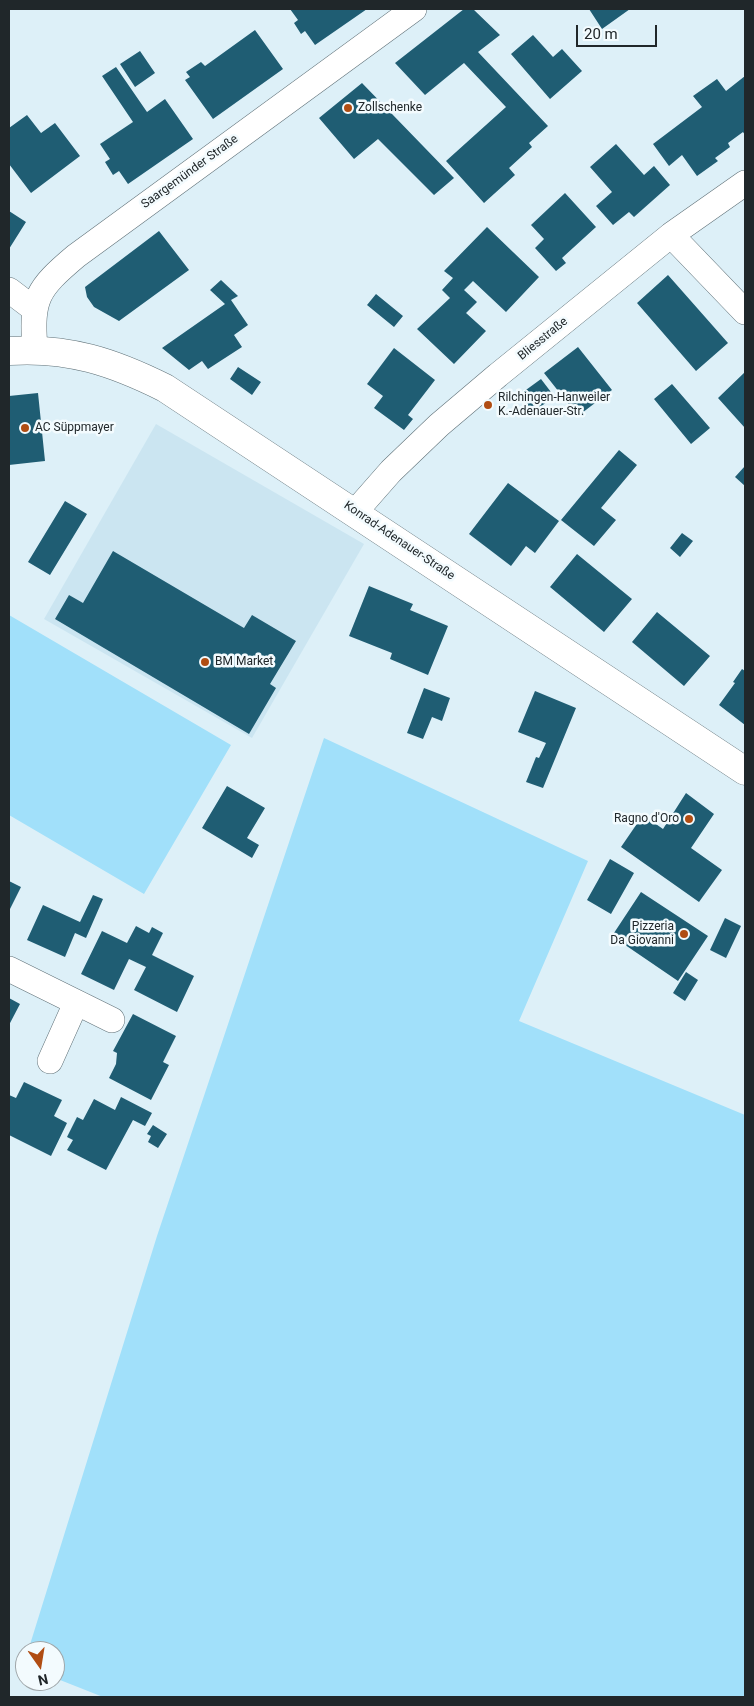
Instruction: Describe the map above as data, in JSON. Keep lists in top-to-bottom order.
{
  "streets": {
    "main road": ["Konrad-Adenauer-Straße"],
    "street": ["Saargemünder Straße", "Bliesstraße"]
  },
  "crossings": [
    ["Saargemünder Straße", "Konrad-Adenauer-Straße"],
    ["Bliesstraße", "Konrad-Adenauer-Straße"]
  ],
  "places": [
    "Zollschenke",
    "Rilchingen-Hanweiler K.-Adenauer-Str.",
    "AC Süppmayer",
    "BM Market",
    "Ragno d'Oro",
    "Pizzeria Da Giovanni"
  ],
  "scale_bar": "20 m",
  "north": "bottom"
}
